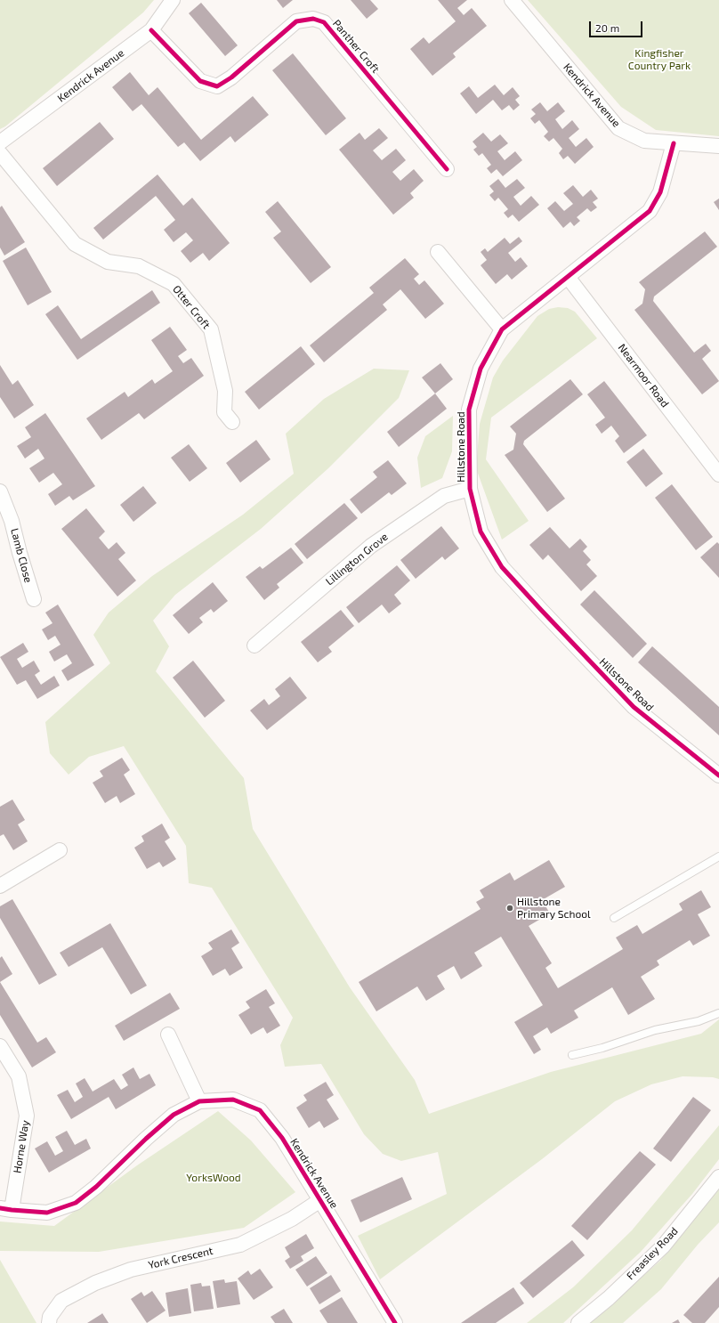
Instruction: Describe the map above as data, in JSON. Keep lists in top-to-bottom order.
{
  "streets": {
    "street": [
      "Panther Croft",
      "Kendrick Avenue",
      "Otter Croft",
      "Nearmoor Road",
      "Hillstone Road",
      "Lamb Close",
      "Lillington Grove",
      "Horne Way",
      "Freasley Road",
      "York Crescent"
    ]
  },
  "crossings": [
    ["Panther Croft", "Kendrick Avenue"],
    ["Kendrick Avenue", "Hillstone Road"],
    ["Kendrick Avenue", "Horne Way"],
    ["Kendrick Avenue", "York Crescent"],
    ["Nearmoor Road", "Hillstone Road"],
    ["Hillstone Road", "Lillington Grove"]
  ],
  "parks": ["Kingfisher Country Park", "YorksWood"],
  "places": ["Hillstone Primary School"],
  "scale_bar": "20 m"
}
